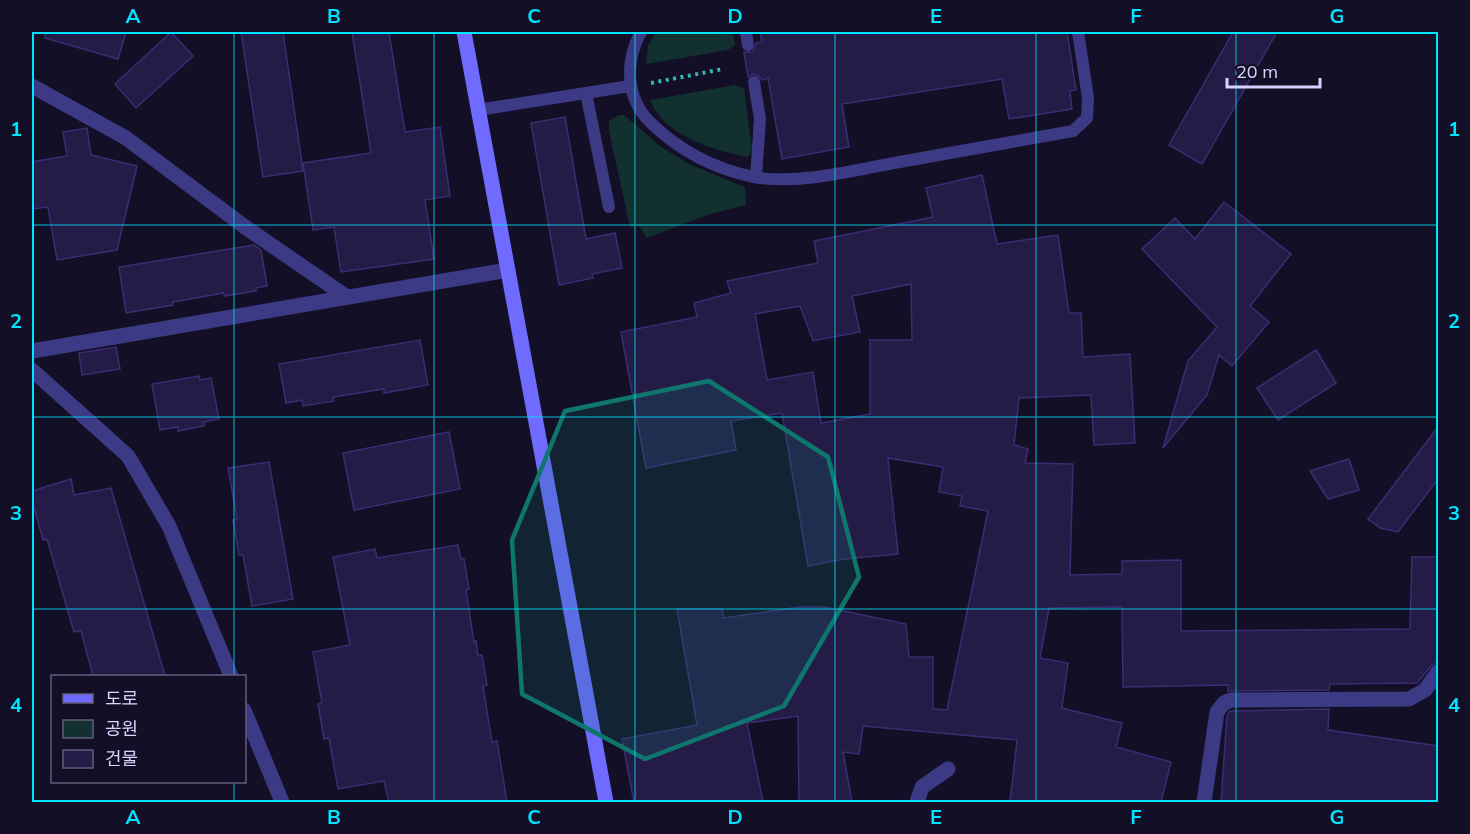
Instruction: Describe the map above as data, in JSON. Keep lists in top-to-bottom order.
{
  "legend": ["도로", "공원", "건물"],
  "scale_bar": "20 m",
  "grid": {
    "columns": [
      "A",
      "B",
      "C",
      "D",
      "E",
      "F",
      "G"
    ],
    "rows": [
      "1",
      "2",
      "3",
      "4"
    ]
  }
}
